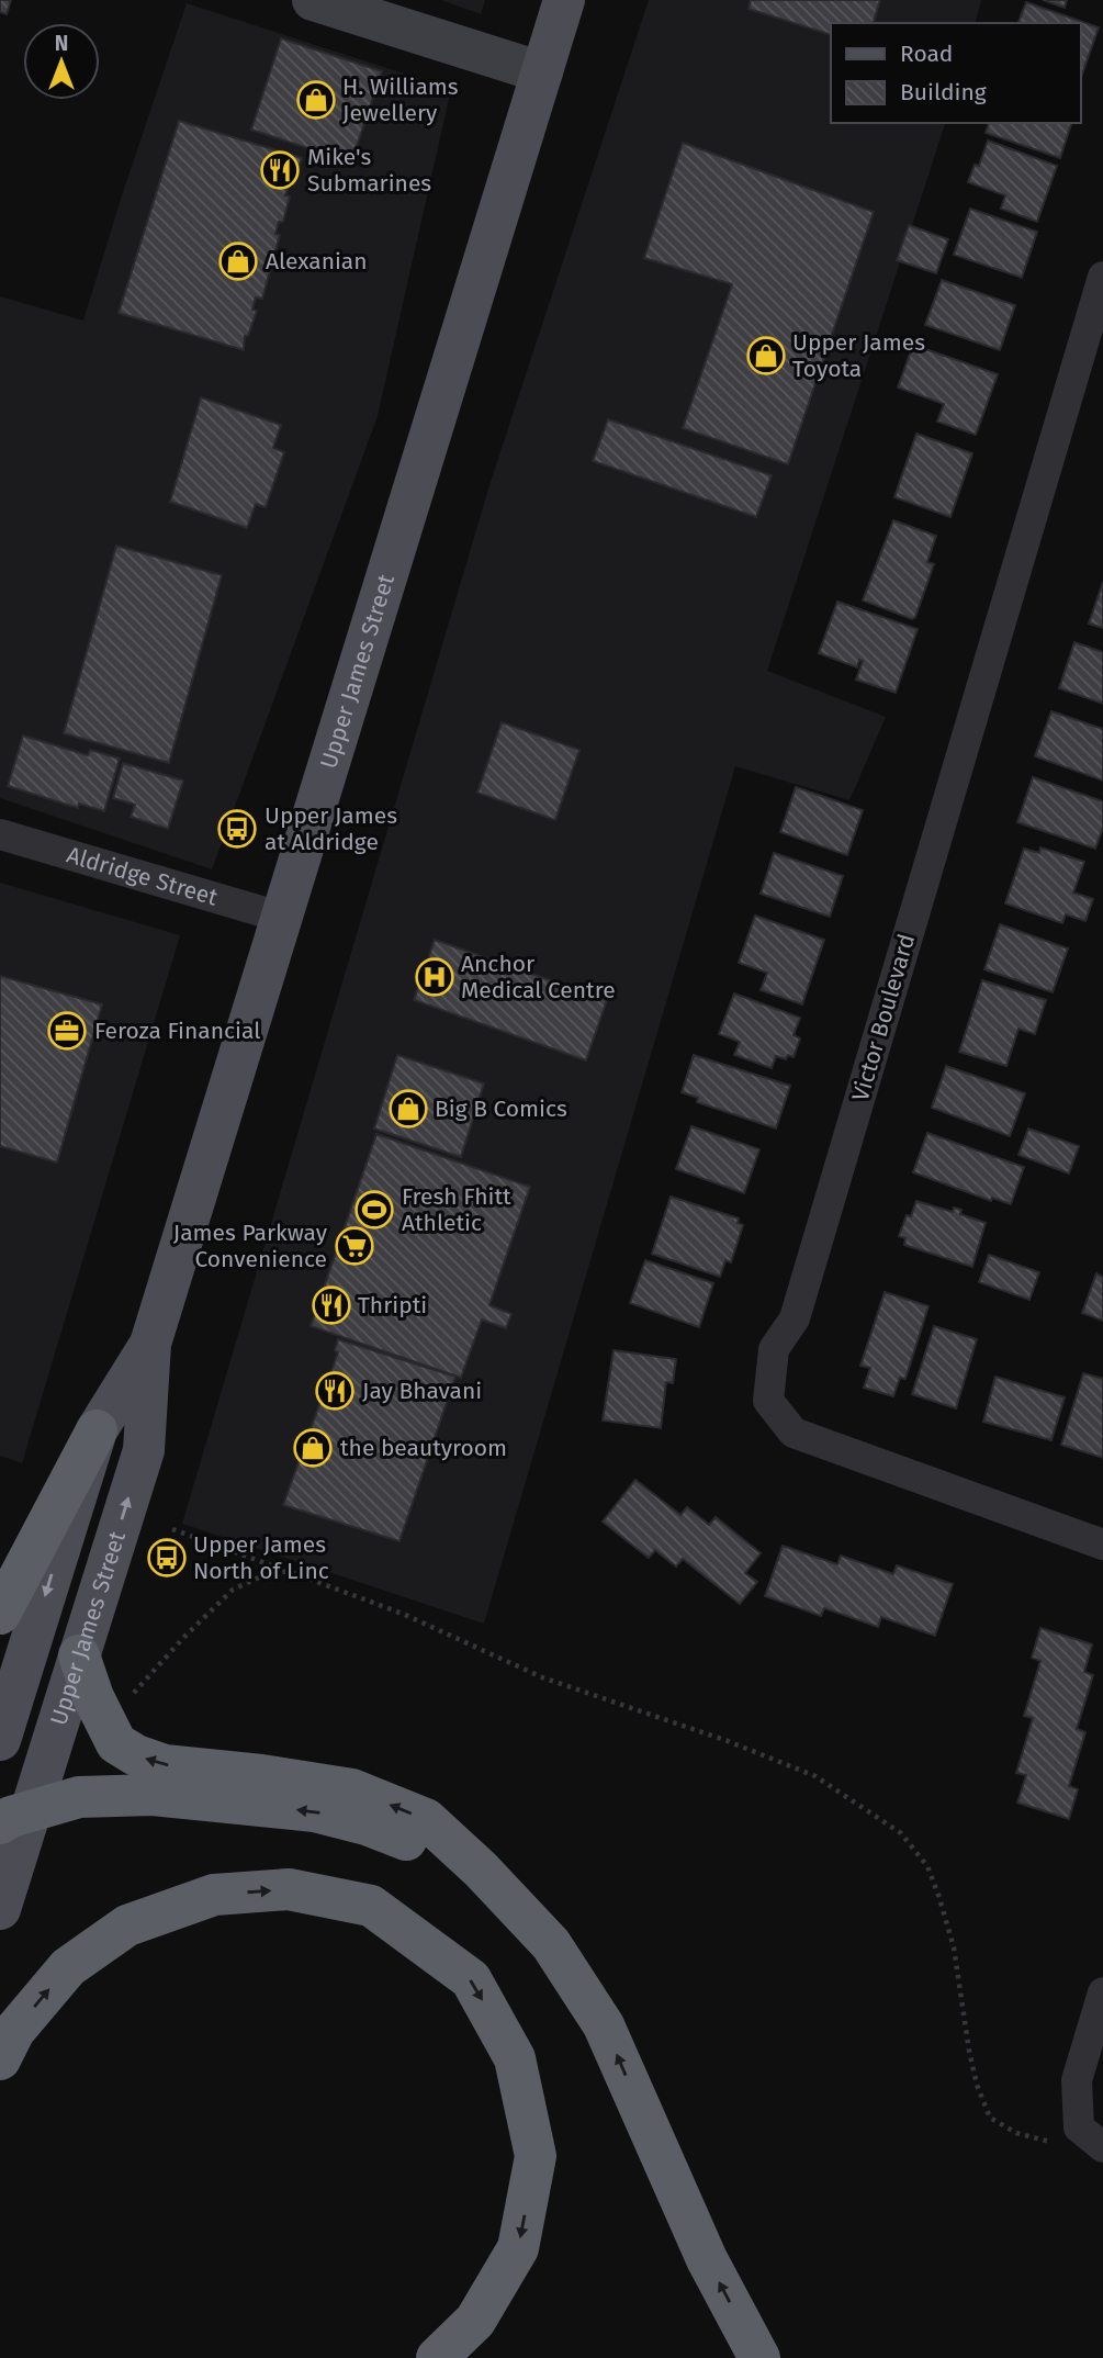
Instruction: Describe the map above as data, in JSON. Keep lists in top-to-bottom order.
{
  "streets": {
    "main road": ["Upper James Street"],
    "street": ["Aldridge Street", "Victor Boulevard"]
  },
  "crossings": [
    ["Upper James Street", "Aldridge Street"]
  ],
  "places": {
    "shop": [
      "H. Williams Jewellery",
      "Alexanian",
      "Upper James Toyota",
      "Big B Comics",
      "the beautyroom"
    ],
    "restaurant": ["Mike's Submarines", "Thripti", "Jay Bhavani"],
    "bus stop": ["Upper James at Aldridge", "Upper James North of Linc"],
    "hospital": ["Anchor Medical Centre"],
    "office": ["Feroza Financial"],
    "sports": ["Fresh Fhitt Athletic"],
    "supermarket": ["James Parkway Convenience"]
  },
  "legend": ["Road", "Building"],
  "north": "top"
}
